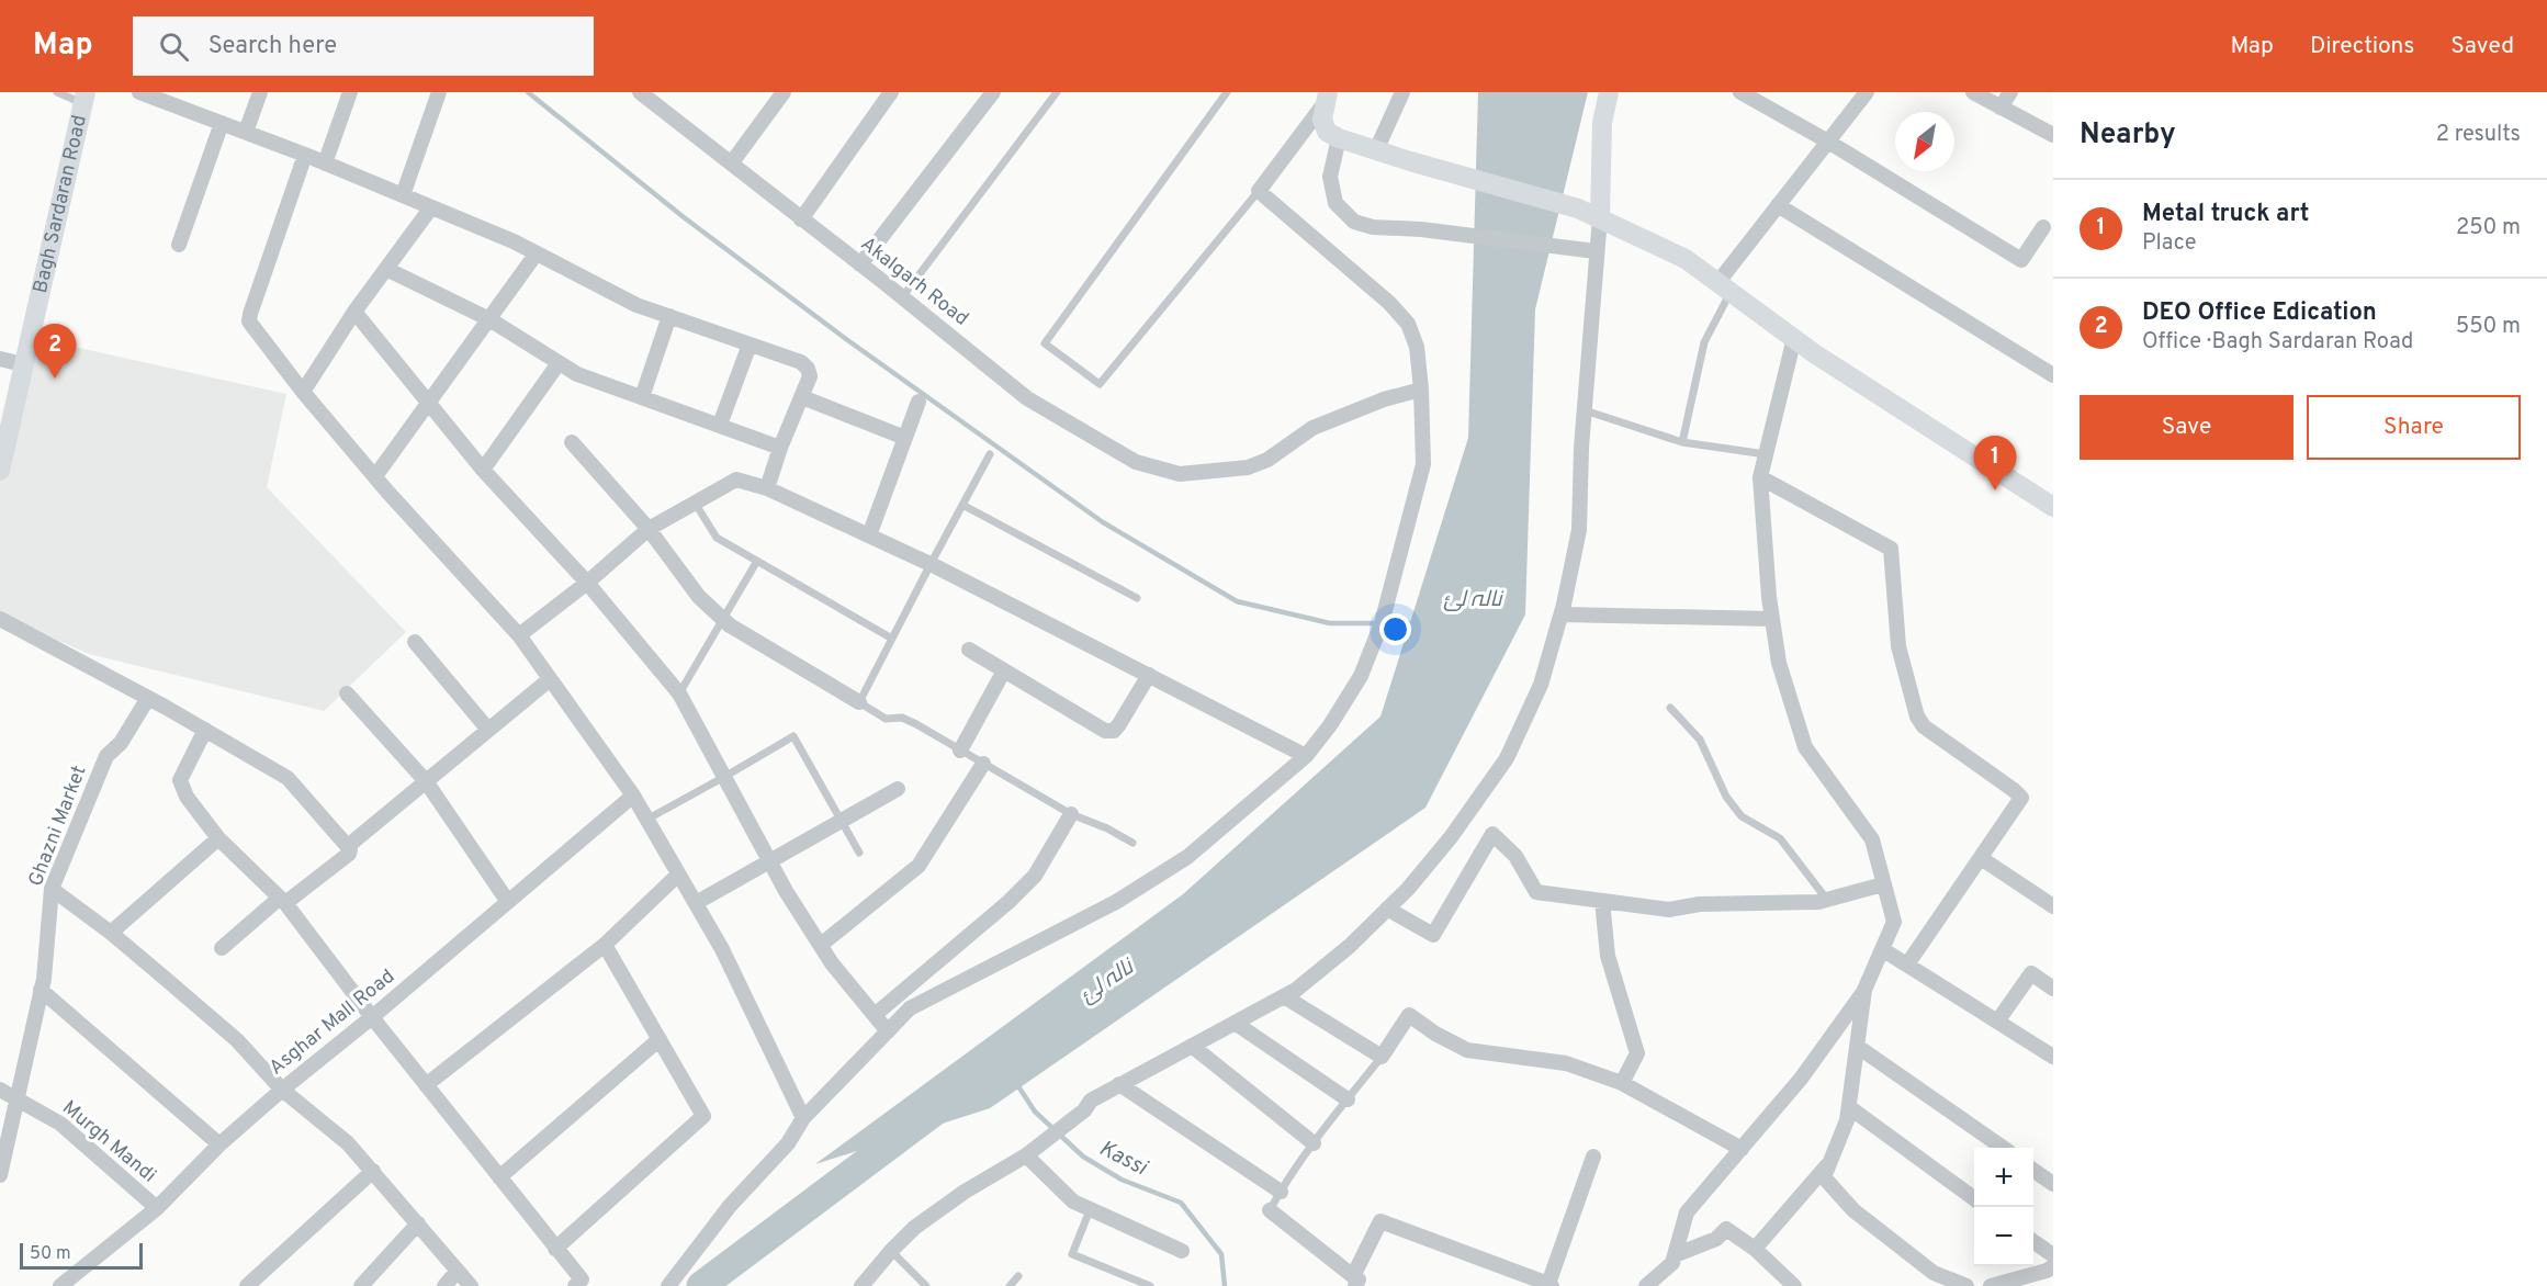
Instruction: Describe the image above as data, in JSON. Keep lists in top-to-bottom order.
{
  "streets": {
    "main road": ["Bagh Sardaran Road"],
    "street": [
      "Akalgarh Road",
      "Ghazni Market",
      "Asghar Mall Road",
      "Murgh Mandi"
    ]
  },
  "crossings": [
    ["Ghazni Market", "Murgh Mandi"],
    ["Asghar Mall Road", "Murgh Mandi"]
  ],
  "water": ["نالہ لئ", "Kassi"],
  "scale_bar": "50 m",
  "north": "bottom left",
  "page": {
    "header": "Map",
    "search": "Search here",
    "nav": ["Map", "Directions", "Saved"],
    "heading": ["Nearby", "2 results"],
    "list": [
      {
        "mark": "1",
        "name": "Metal truck art",
        "note": "Place",
        "value": "250 m"
      },
      {
        "mark": "2",
        "name": "DEO Office Edication",
        "note": "Office · Bagh Sardaran Road",
        "value": "550 m"
      }
    ],
    "pins": ["2", "1"],
    "buttons": ["Save", "Share"],
    "map_buttons": ["+", "−"],
    "scale": "50 m"
  }
}
